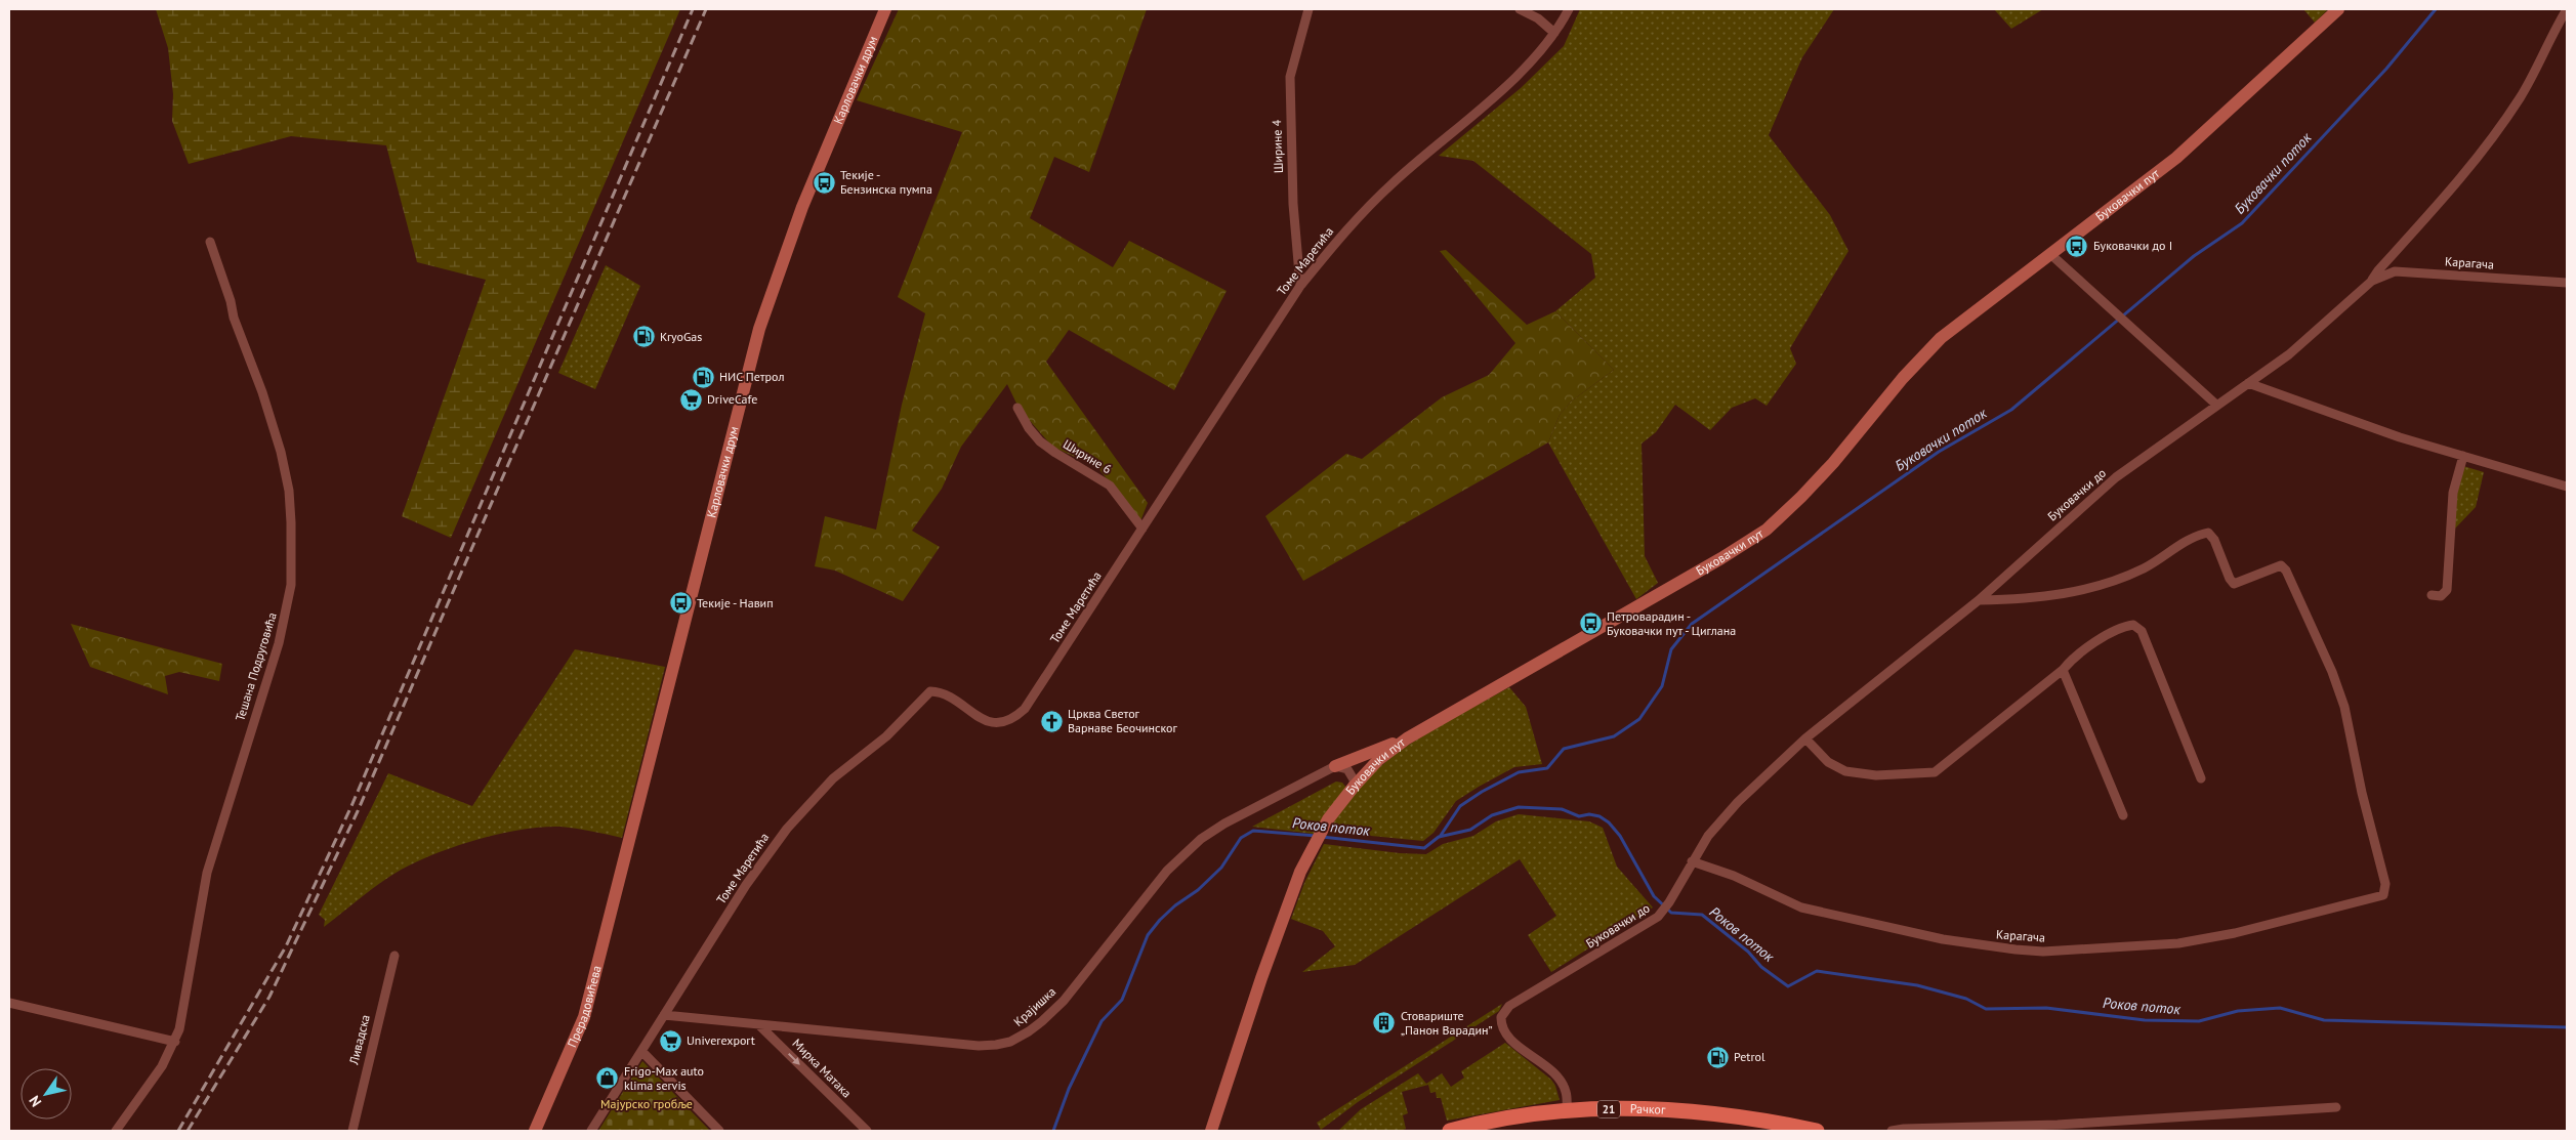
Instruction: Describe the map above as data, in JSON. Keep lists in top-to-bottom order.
{
  "streets": {
    "main road": ["21", "Рачког"],
    "street": [
      "Карловачки друм",
      "Ширине 4",
      "Буковачки пут",
      "Томе Маретића",
      "Карагача",
      "Ширине 6",
      "Буковачки до",
      "Тешана Подруговића",
      "Прерадовићева",
      "Крајишка",
      "Ливадска",
      "Мирка Матака"
    ]
  },
  "crossings": [
    ["Карловачки друм", "Прерадовићева"],
    ["Ширине 4", "Томе Маретића"],
    ["Томе Маретића", "Ширине 6"],
    ["Томе Маретића", "Крајишка"],
    ["Карагача", "Буковачки до"],
    ["Буковачки до", "Рачког"],
    ["Крајишка", "Мирка Матака"]
  ],
  "one_way": ["Мирка Матака"],
  "water": ["Буковачки поток", "Роков поток"],
  "parks": ["Мајурско гробље"],
  "places": {
    "bus stop": [
      "Текије - Бензинска пумпа",
      "Буковачки до I",
      "Текије - Навип",
      "Петроварадин - Буковачки пут - Циглана"
    ],
    "fuel station": ["KryoGas", "НИС Петрол", "Petrol"],
    "supermarket": ["DriveCafe", "Univerexport"],
    "church": ["Црква Светог Варнаве Беочинског"],
    "building": ["Стовариште „Панон Варадин”"],
    "shop": ["Frigo-Max auto klima servis"]
  },
  "north": "bottom left"
}
